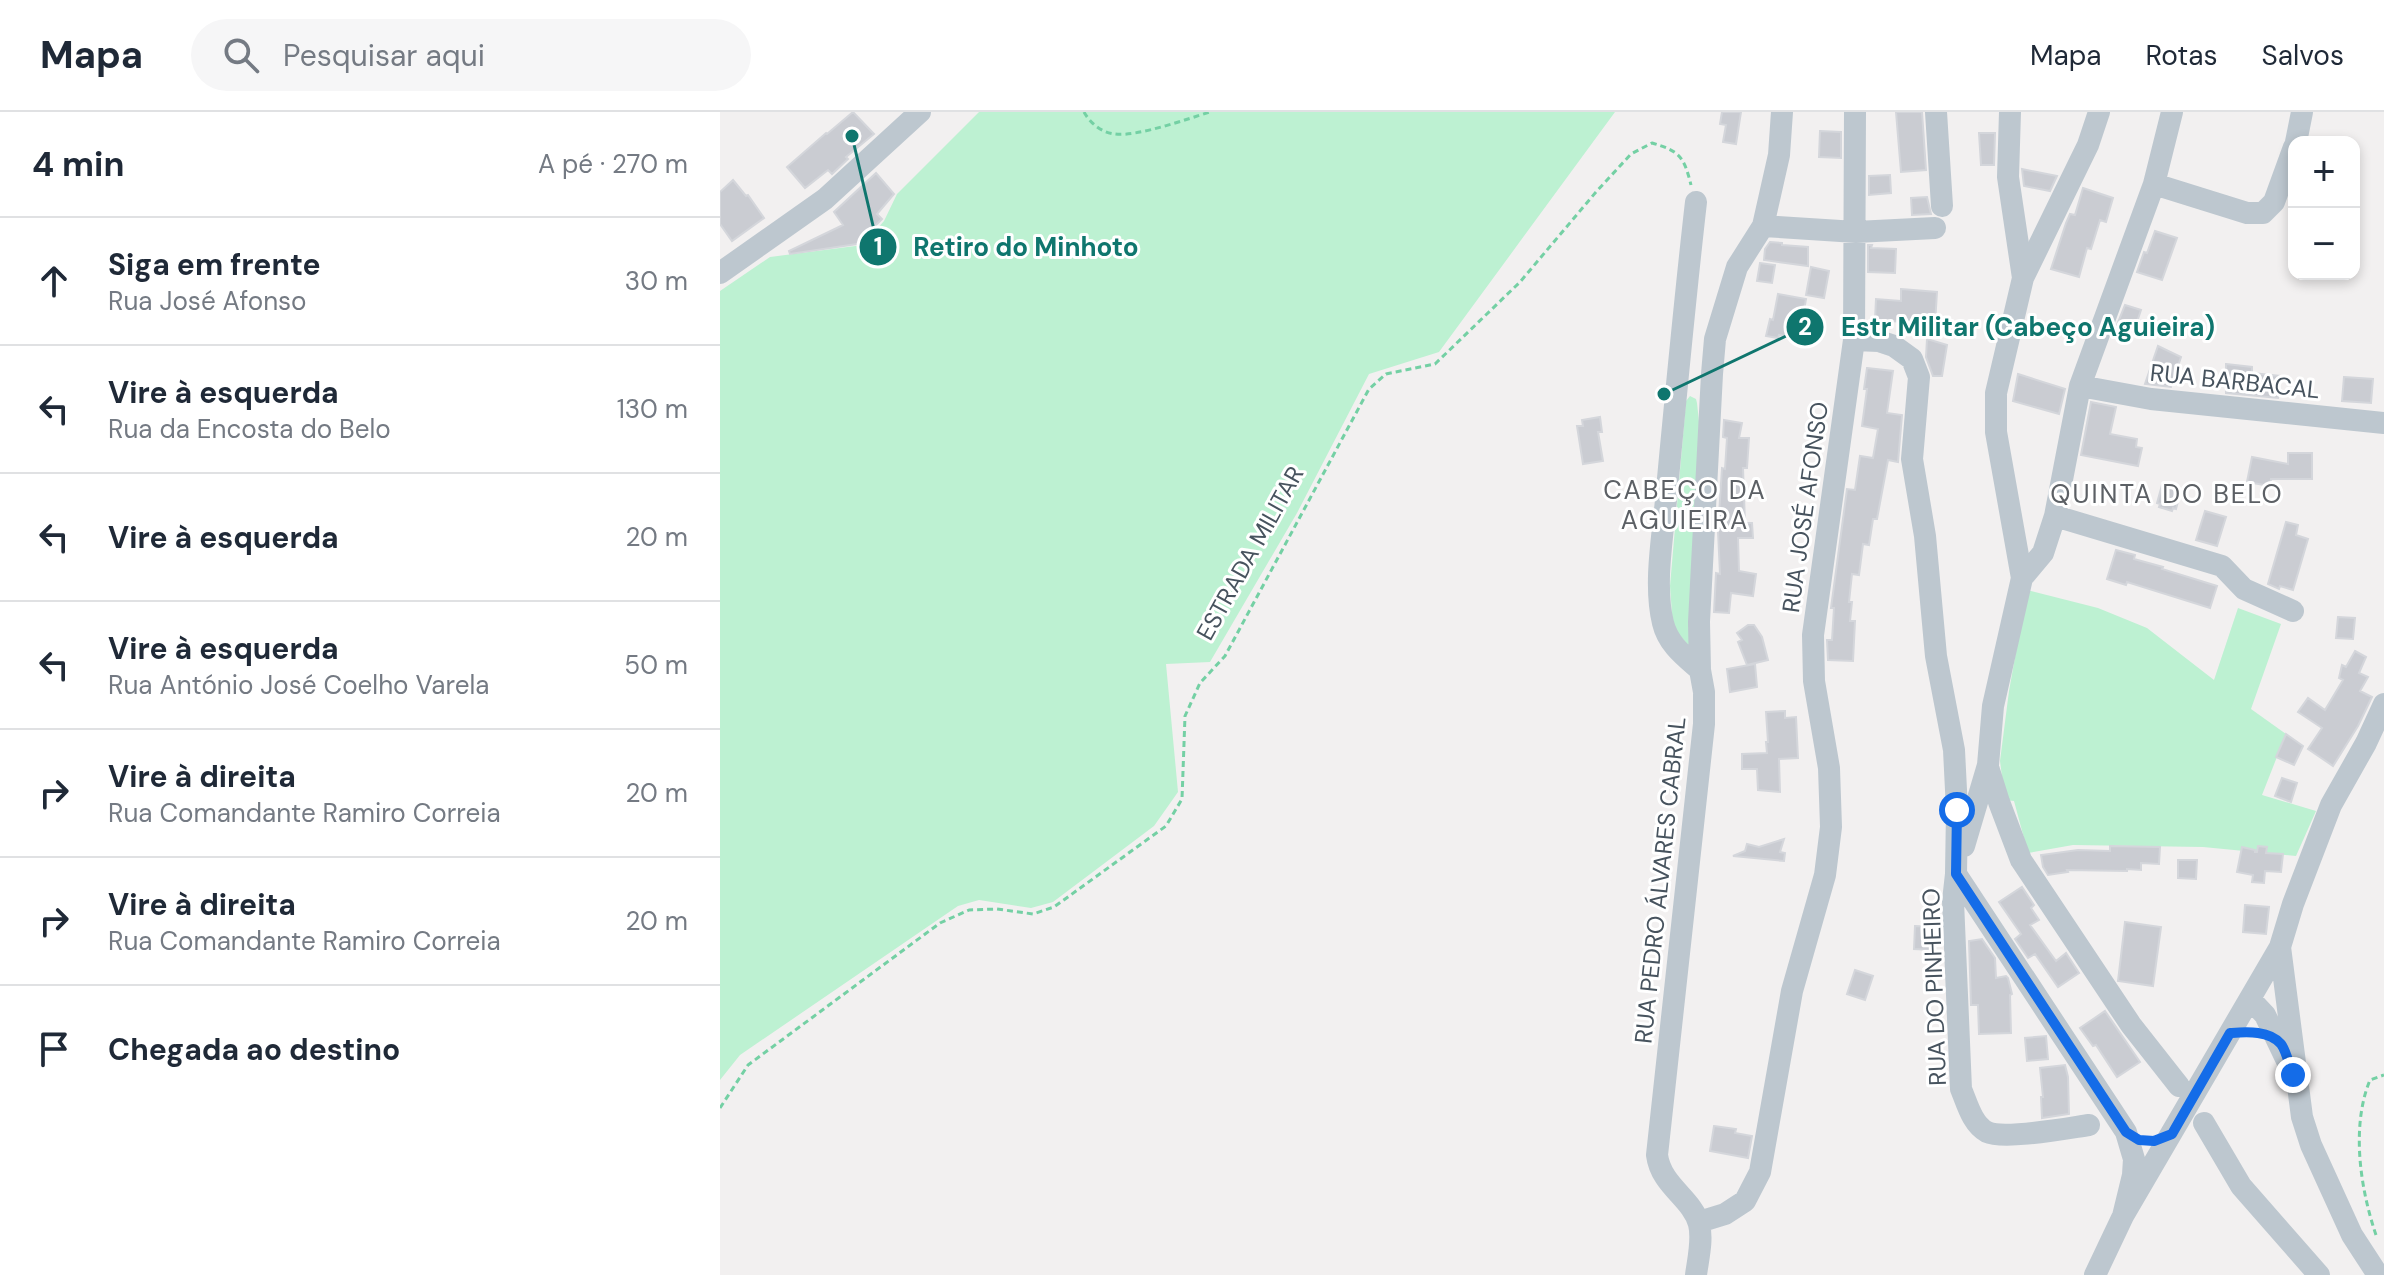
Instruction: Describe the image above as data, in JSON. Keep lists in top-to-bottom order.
{
  "streets": {
    "street": [
      "RUA BARBACAL",
      "RUA JOSÉ AFONSO",
      "RUA PEDRO ÁLVARES CABRAL",
      "RUA DO PINHEIRO"
    ],
    "path": ["ESTRADA MILITAR"]
  },
  "crossings": [
    ["RUA JOSÉ AFONSO", "RUA PEDRO ÁLVARES CABRAL"]
  ],
  "districts": ["CABEÇO DA AGUIEIRA", "QUINTA DO BELO"],
  "places": ["Retiro do Minhoto", "Estr Militar (Cabeço Aguieira)"],
  "page": {
    "header": "Mapa",
    "search": "Pesquisar aqui",
    "nav": ["Mapa", "Rotas", "Salvos"],
    "heading": ["4 min", "A pé · 270 m"],
    "map_buttons": ["+", "−"],
    "list": [
      ["Siga em frente", "Rua José Afonso", "30 m"],
      ["Vire à esquerda", "Rua da Encosta do Belo", "130 m"],
      ["Vire à esquerda", "20 m"],
      ["Vire à esquerda", "Rua António José Coelho Varela", "50 m"],
      ["Vire à direita", "Rua Comandante Ramiro Correia", "20 m"],
      ["Vire à direita", "Rua Comandante Ramiro Correia", "20 m"],
      "Chegada ao destino"
    ]
  }
}
